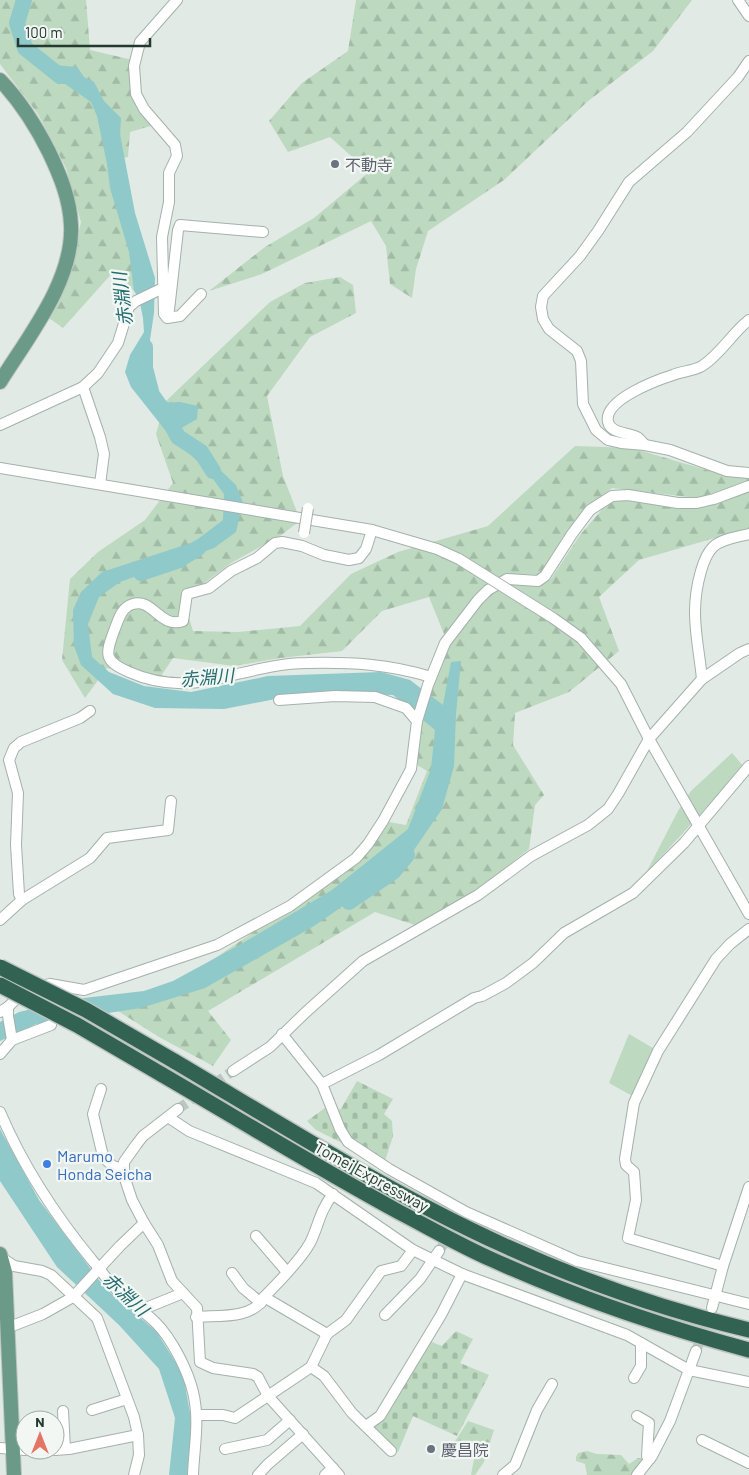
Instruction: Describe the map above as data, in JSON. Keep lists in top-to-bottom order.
{
  "streets": {
    "highway": ["Tomei Expressway"]
  },
  "water": ["赤淵川"],
  "places": ["不動寺", "Marumo Honda Seicha", "慶昌院"],
  "scale_bar": "100 m",
  "north": "top"
}
